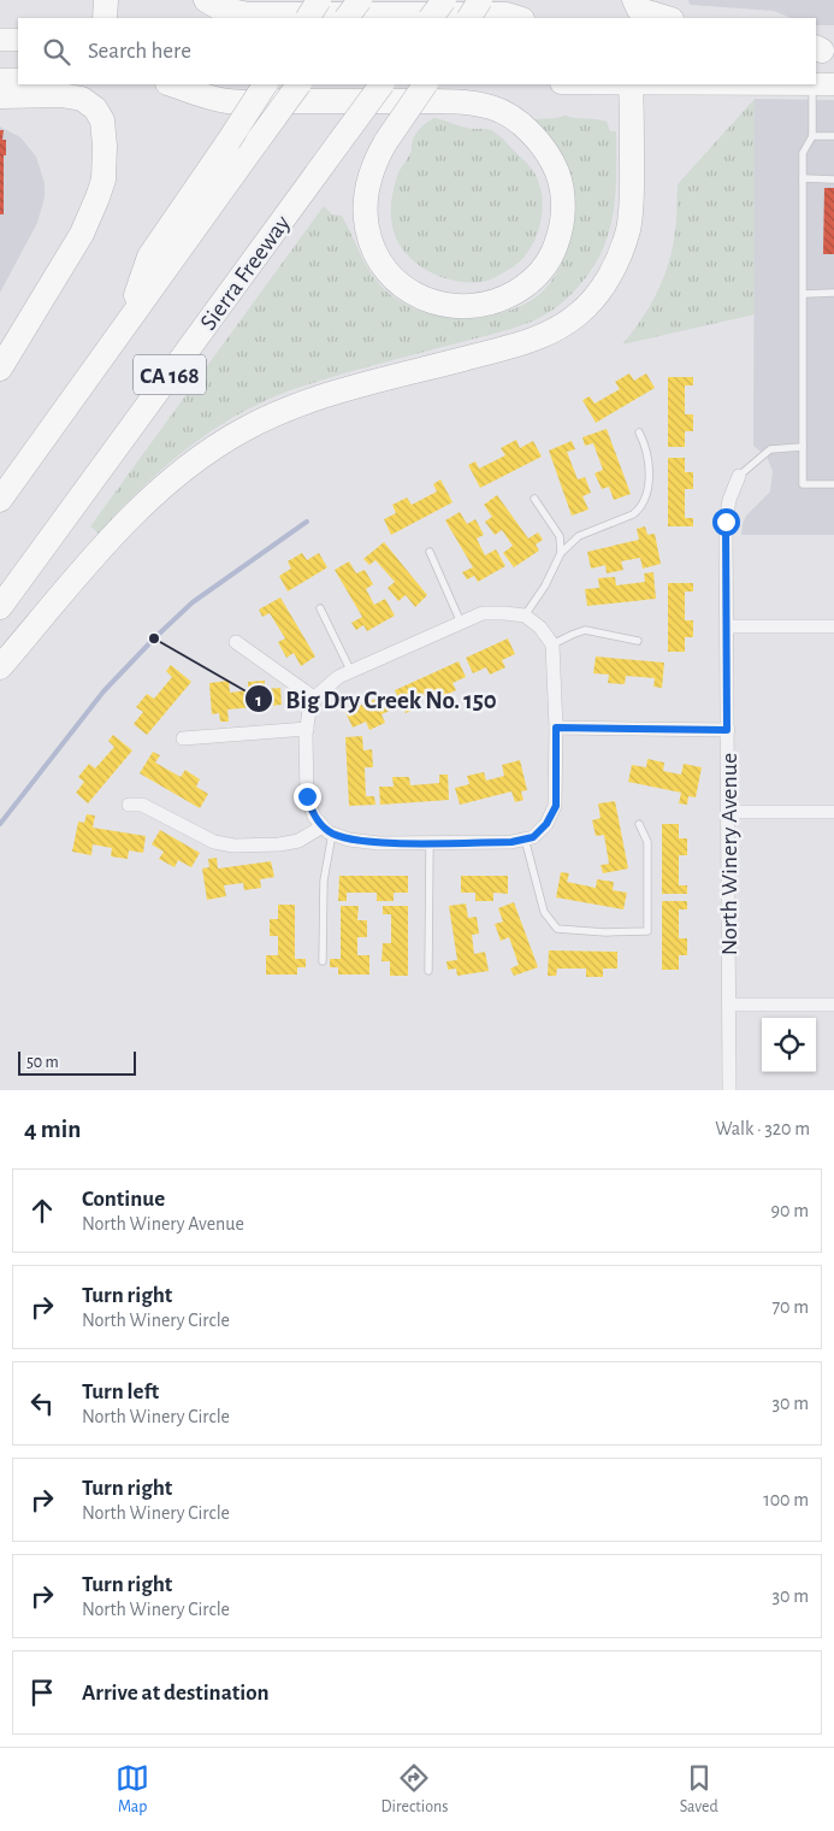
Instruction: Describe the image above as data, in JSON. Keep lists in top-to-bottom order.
{
  "streets": {
    "highway": ["Sierra Freeway", "CA 168"],
    "street": ["North Winery Avenue"]
  },
  "places": ["Big Dry Creek No. 150"],
  "scale_bar": "50 m",
  "page": {
    "search": "Search here",
    "scale": "50 m",
    "heading": ["4 min", "Walk · 320 m"],
    "list": [
      ["Continue", "North Winery Avenue", "90 m"],
      ["Turn right", "North Winery Circle", "70 m"],
      ["Turn left", "North Winery Circle", "30 m"],
      ["Turn right", "North Winery Circle", "100 m"],
      ["Turn right", "North Winery Circle", "30 m"],
      "Arrive at destination"
    ],
    "nav": ["Map", "Directions", "Saved"]
  }
}
